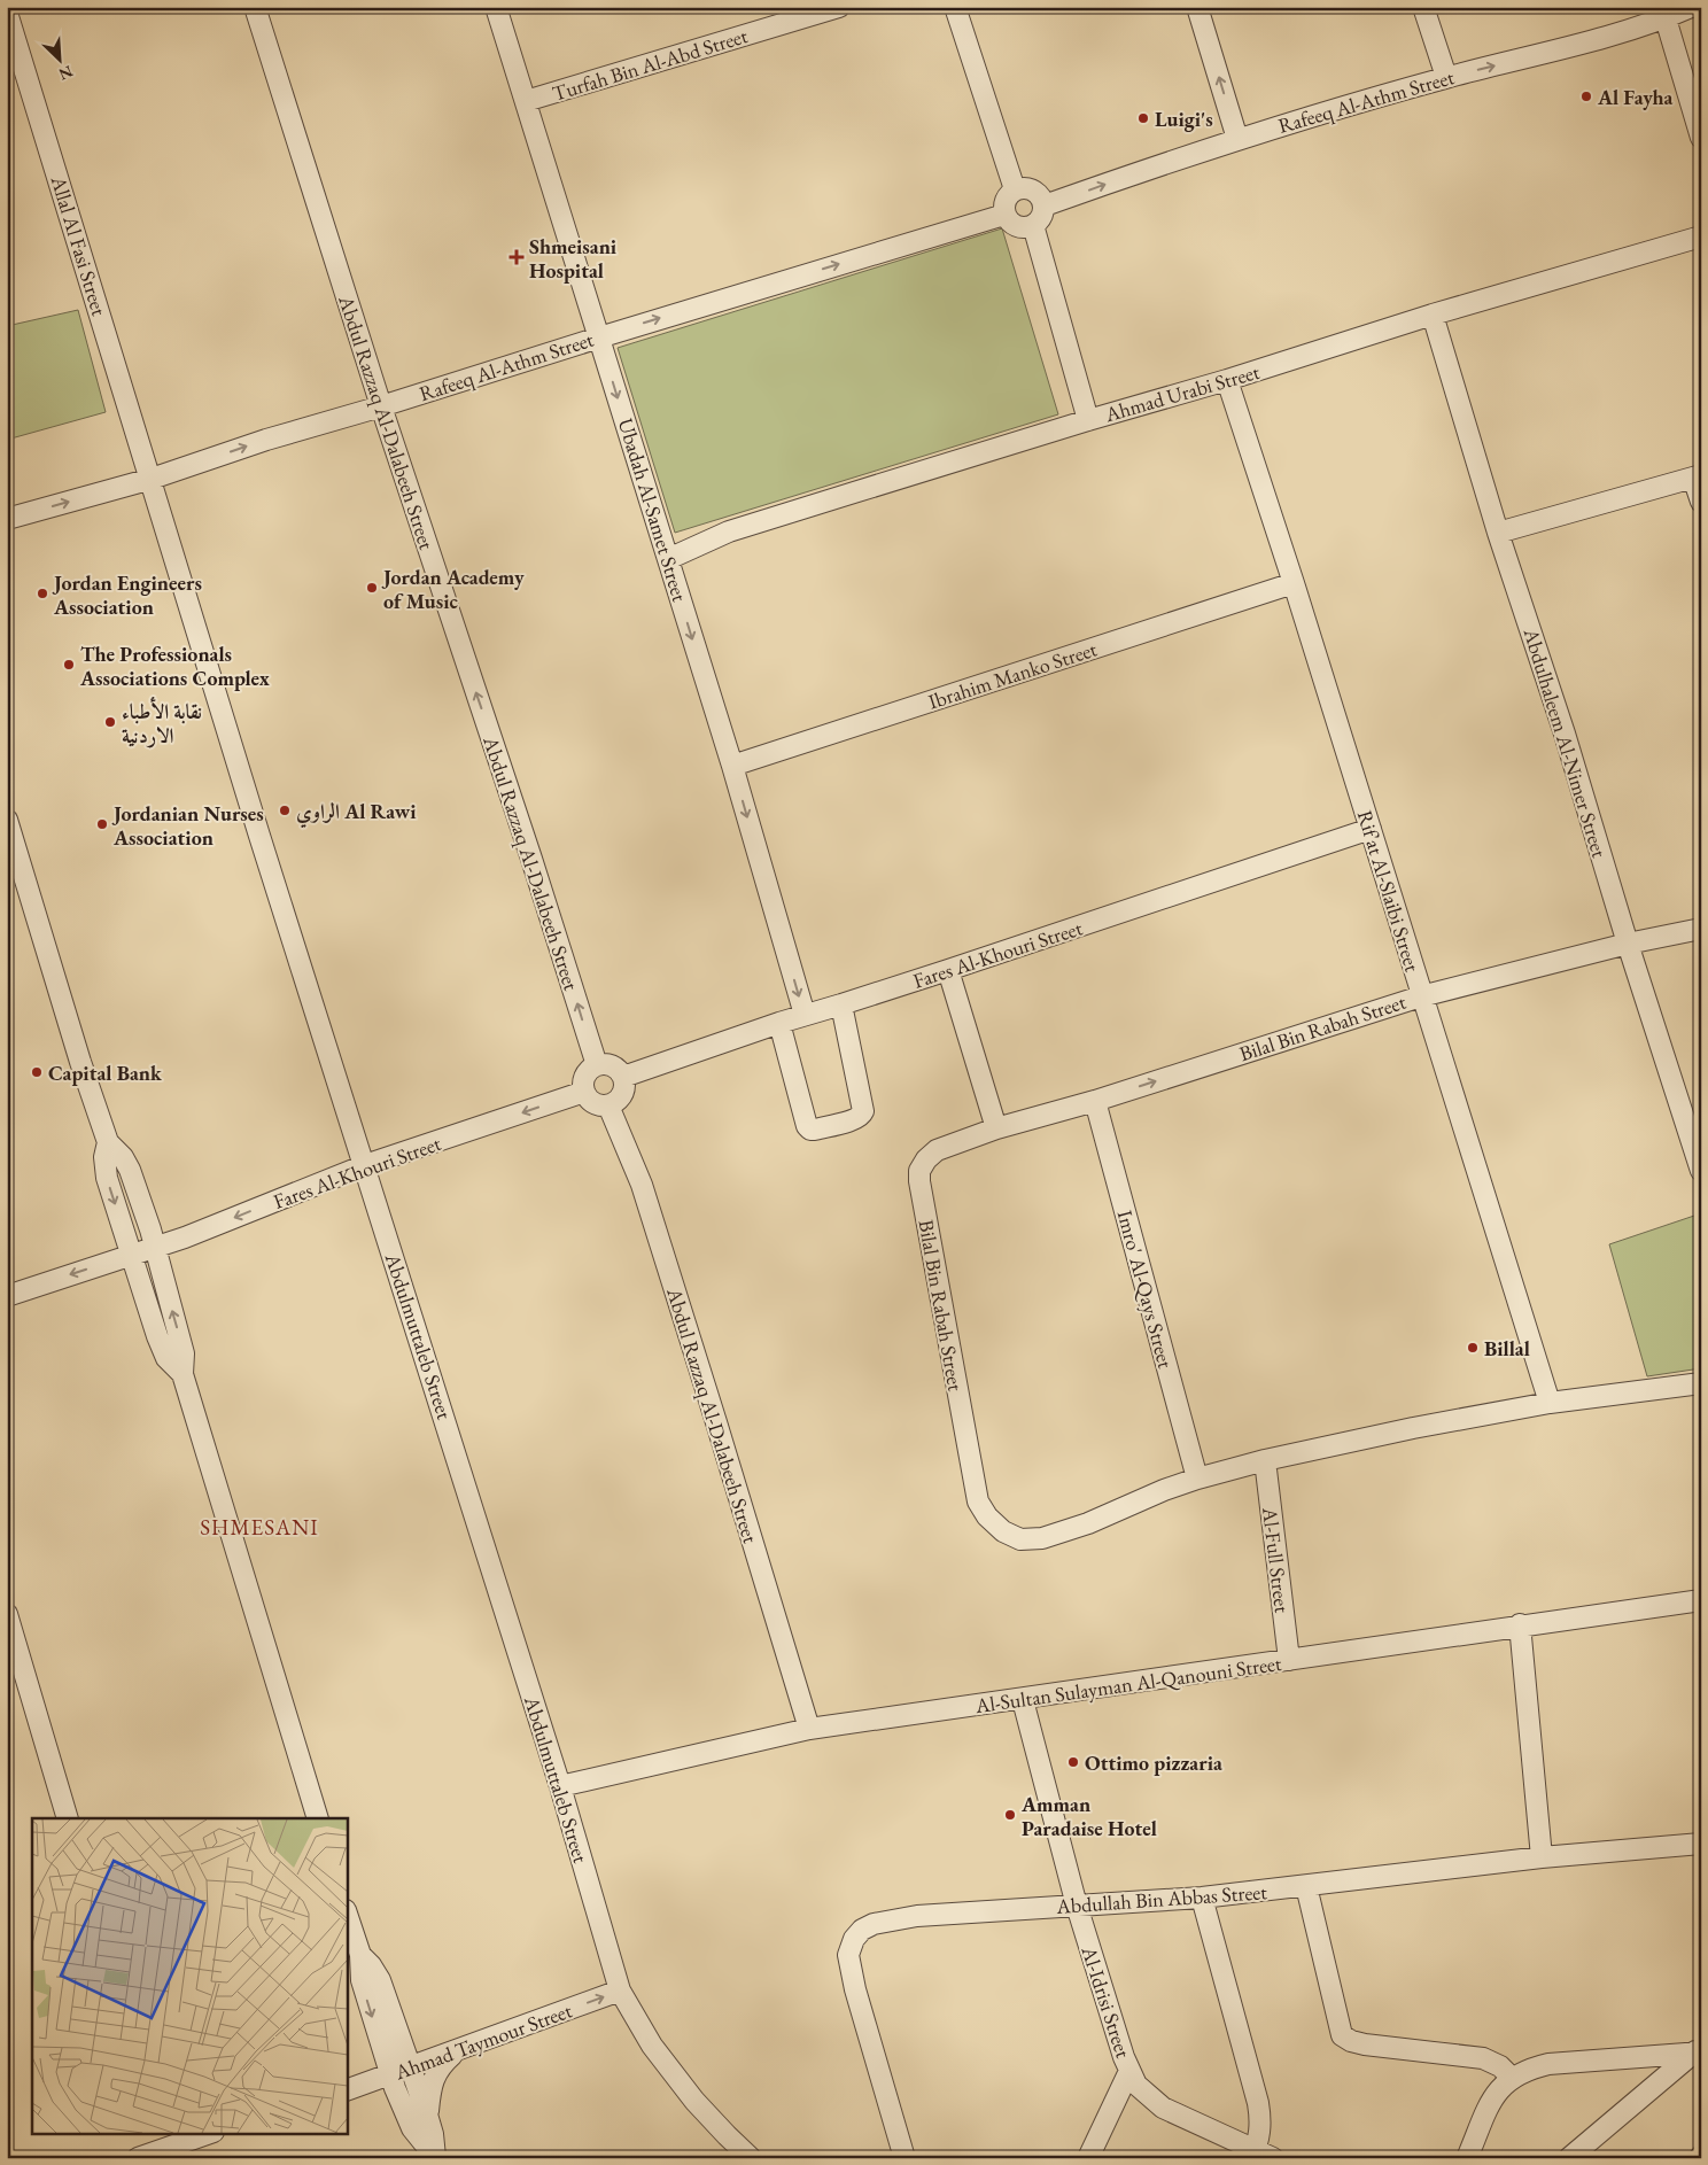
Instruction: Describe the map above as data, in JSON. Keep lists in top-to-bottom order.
{
  "streets": {
    "street": [
      "Turfah Bin Al-Abd Street",
      "Rafeeq Al-Athm Street",
      "Allal Al Fasi Street",
      "Ahmad Urabi Street",
      "Abdul Razzaq Al-Dalabeeh Street",
      "Ubadah Al-Samet Street",
      "Ibrahim Manko Street",
      "Abdulhaleem Al-Nimer Street",
      "Rif'at Al-Slaibi Street",
      "Fares Al-Khouri Street",
      "Bilal Bin Rabah Street",
      "Imro' Al-Qays Street",
      "Abdulmuttaleb Street",
      "Al-Full Street",
      "Al-Sultan Sulayman Al-Qanouni Street",
      "Abdullah Bin Abbas Street",
      "Al-Idrisi Street",
      "Ahmad Taymour Street"
    ]
  },
  "crossings": [
    ["Turfah Bin Al-Abd Street", "Ubadah Al-Samet Street"],
    ["Rafeeq Al-Athm Street", "Allal Al Fasi Street"],
    ["Rafeeq Al-Athm Street", "Abdul Razzaq Al-Dalabeeh Street"],
    ["Rafeeq Al-Athm Street", "Ubadah Al-Samet Street"],
    ["Rafeeq Al-Athm Street", "Abdulmuttaleb Street"],
    ["Allal Al Fasi Street", "Abdulmuttaleb Street"],
    ["Ahmad Urabi Street", "Ubadah Al-Samet Street"],
    ["Ahmad Urabi Street", "Abdulhaleem Al-Nimer Street"],
    ["Ahmad Urabi Street", "Rif'at Al-Slaibi Street"],
    ["Abdul Razzaq Al-Dalabeeh Street", "Fares Al-Khouri Street"],
    ["Abdul Razzaq Al-Dalabeeh Street", "Al-Sultan Sulayman Al-Qanouni Street"],
    ["Ubadah Al-Samet Street", "Ibrahim Manko Street"],
    ["Ubadah Al-Samet Street", "Fares Al-Khouri Street"],
    ["Ibrahim Manko Street", "Rif'at Al-Slaibi Street"],
    ["Abdulhaleem Al-Nimer Street", "Bilal Bin Rabah Street"],
    ["Rif'at Al-Slaibi Street", "Fares Al-Khouri Street"],
    ["Rif'at Al-Slaibi Street", "Bilal Bin Rabah Street"],
    ["Fares Al-Khouri Street", "Abdulmuttaleb Street"],
    ["Bilal Bin Rabah Street", "Imro' Al-Qays Street"],
    ["Bilal Bin Rabah Street", "Al-Full Street"],
    ["Abdulmuttaleb Street", "Al-Sultan Sulayman Al-Qanouni Street"],
    ["Abdulmuttaleb Street", "Ahmad Taymour Street"],
    ["Al-Full Street", "Al-Sultan Sulayman Al-Qanouni Street"],
    ["Al-Sultan Sulayman Al-Qanouni Street", "Al-Idrisi Street"],
    ["Abdullah Bin Abbas Street", "Al-Idrisi Street"]
  ],
  "one_way": [
    "Rafeeq Al-Athm Street",
    "Abdul Razzaq Al-Dalabeeh Street",
    "Ubadah Al-Samet Street",
    "Fares Al-Khouri Street",
    "Ahmad Taymour Street"
  ],
  "districts": ["SHMESANI"],
  "places": {
    "other": [
      "Al Fayha",
      "Luigi's",
      "Jordan Academy of Music",
      "Jordan Engineers Association",
      "The Professionals Associations Complex",
      "نقابة الأطباء الاردنية",
      "الراوي Al Rawi",
      "Jordanian Nurses Association",
      "Capital Bank",
      "Billal",
      "Ottimo pizzaria",
      "Amman Paradaise Hotel"
    ],
    "health": ["Shmeisani Hospital"]
  },
  "north": "bottom right"
}
